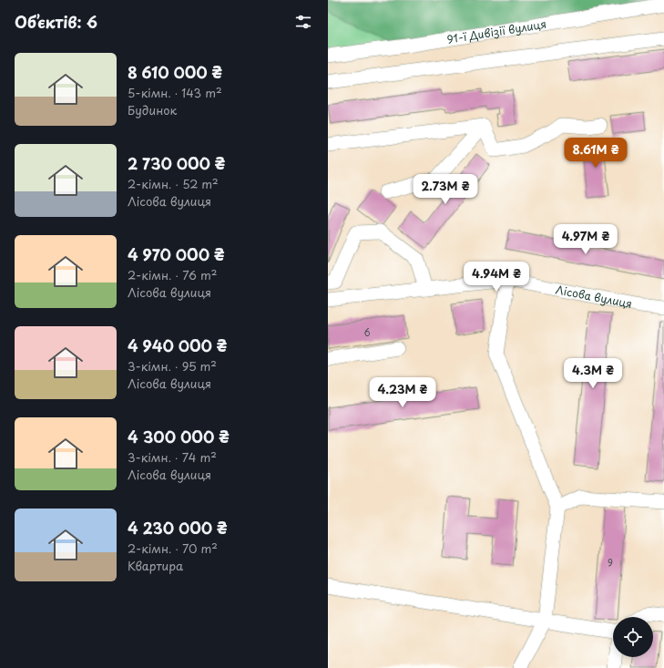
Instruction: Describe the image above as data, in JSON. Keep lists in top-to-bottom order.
{
  "streets": {
    "street": ["91-ї Дивізії вулиця", "Лісова вулиця"]
  },
  "house_numbers": ["6", "9"],
  "page": {
    "heading": "Об’єктів: 6",
    "list": [
      {
        "name": "8 610 000 ₴",
        "note": "5-кімн. · 143 m² · Будинок"
      },
      {
        "name": "2 730 000 ₴",
        "note": "2-кімн. · 52 m² · Лісова вулиця"
      },
      {
        "name": "4 970 000 ₴",
        "note": "2-кімн. · 76 m² · Лісова вулиця"
      },
      {
        "name": "4 940 000 ₴",
        "note": "3-кімн. · 95 m² · Лісова вулиця"
      },
      {
        "name": "4 300 000 ₴",
        "note": "3-кімн. · 74 m² · Лісова вулиця"
      },
      {
        "name": "4 230 000 ₴",
        "note": "2-кімн. · 70 m² · Квартира"
      }
    ],
    "price": [
      "8.61M ₴",
      "2.73M ₴",
      "4.97M ₴",
      "4.94M ₴",
      "4.3M ₴",
      "4.23M ₴"
    ]
  }
}
